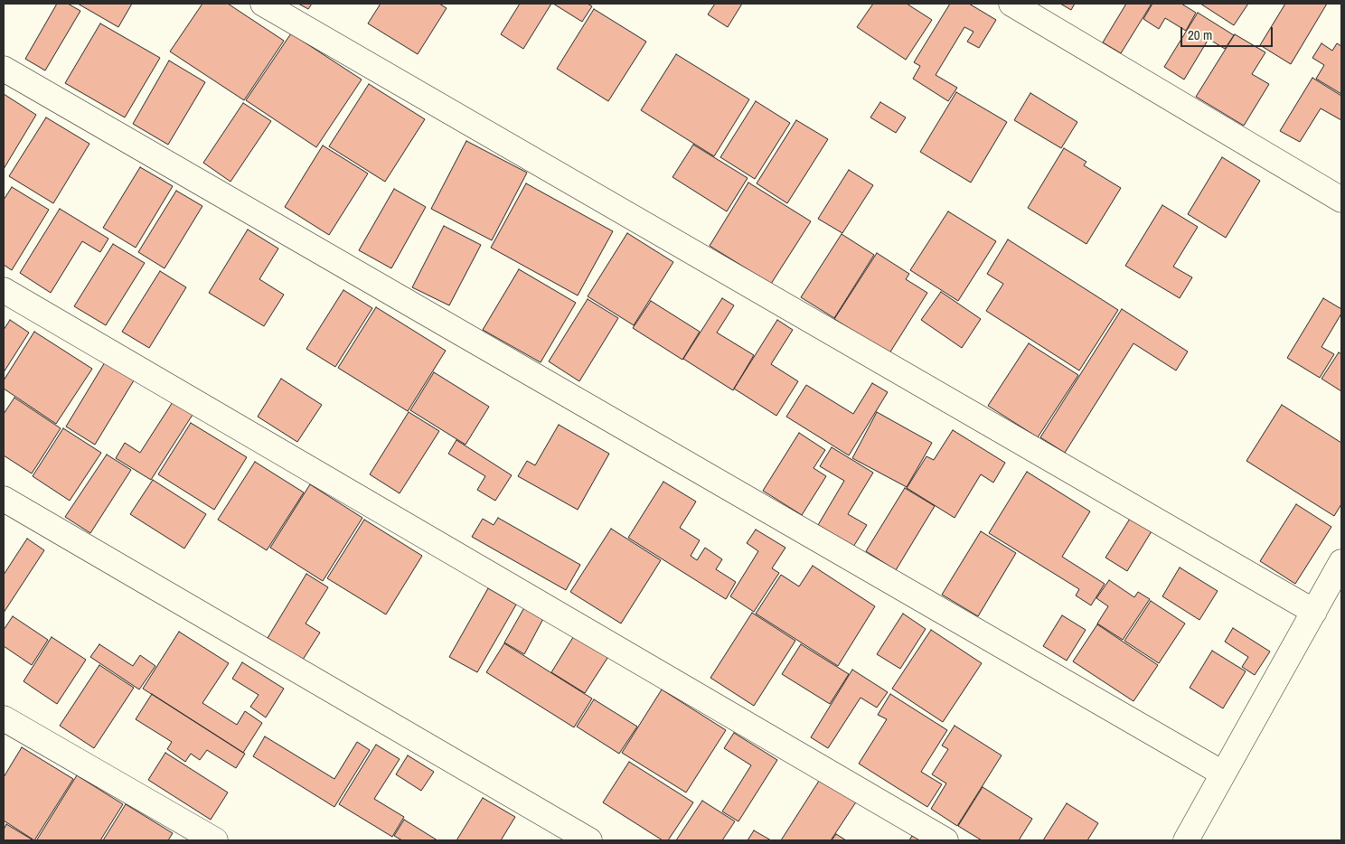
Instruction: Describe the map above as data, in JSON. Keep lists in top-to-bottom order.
{
  "scale_bar": "20 m"
}
